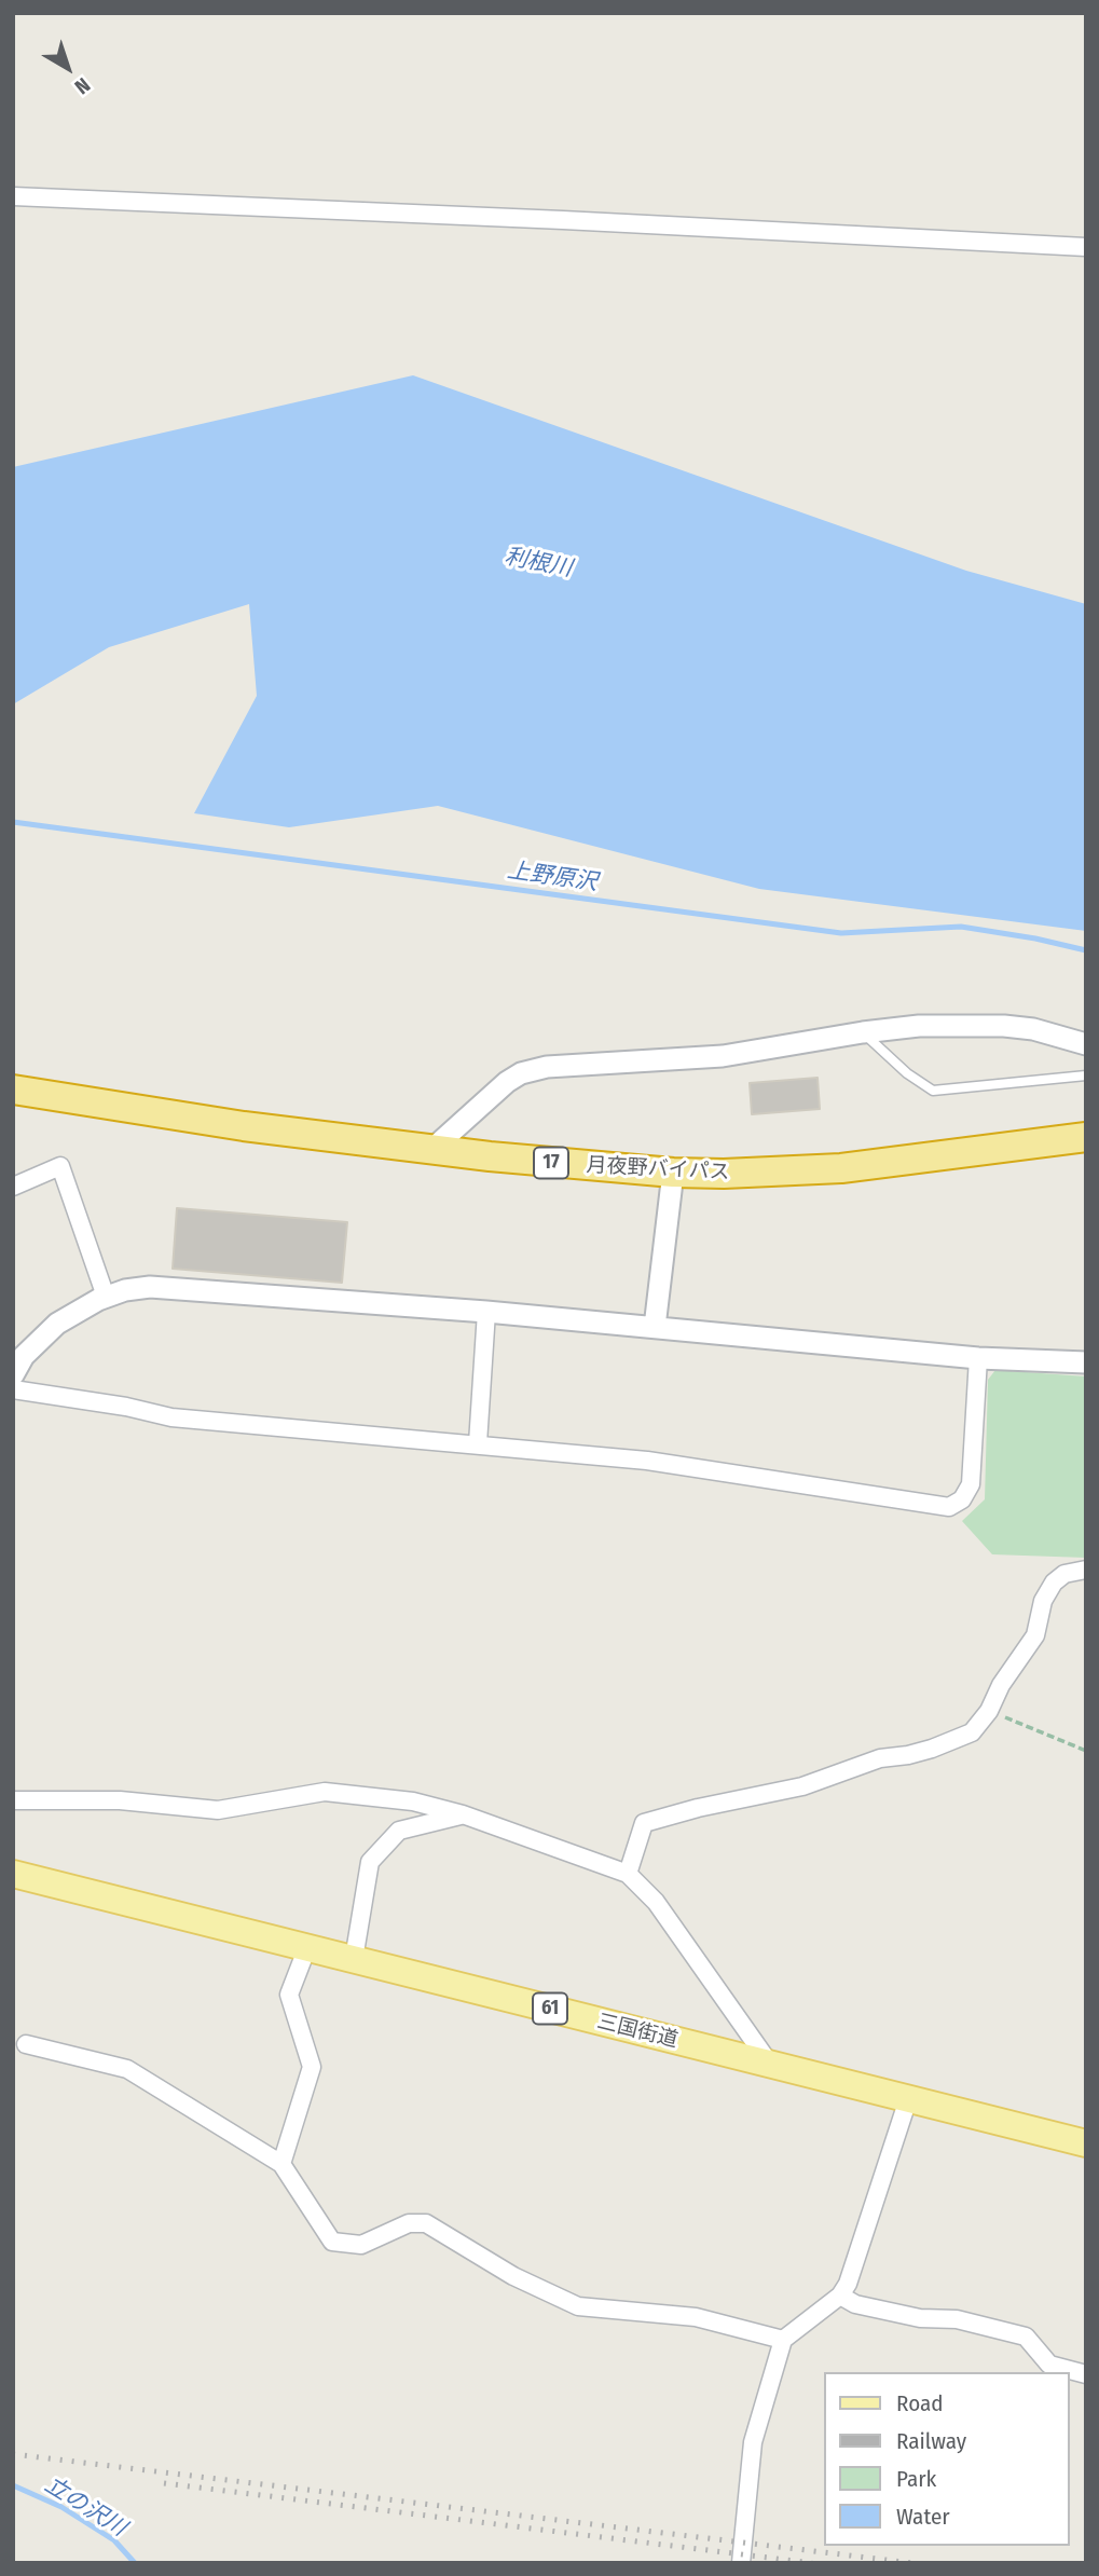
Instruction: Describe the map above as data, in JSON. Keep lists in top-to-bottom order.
{
  "streets": {
    "highway": ["17", "月夜野バイパス"],
    "main road": ["61", "三国街道"]
  },
  "water": ["利根川", "上野原沢", "立の沢川"],
  "legend": [
    "Road",
    "Railway",
    "Park",
    "Water"
  ],
  "north": "bottom right"
}
